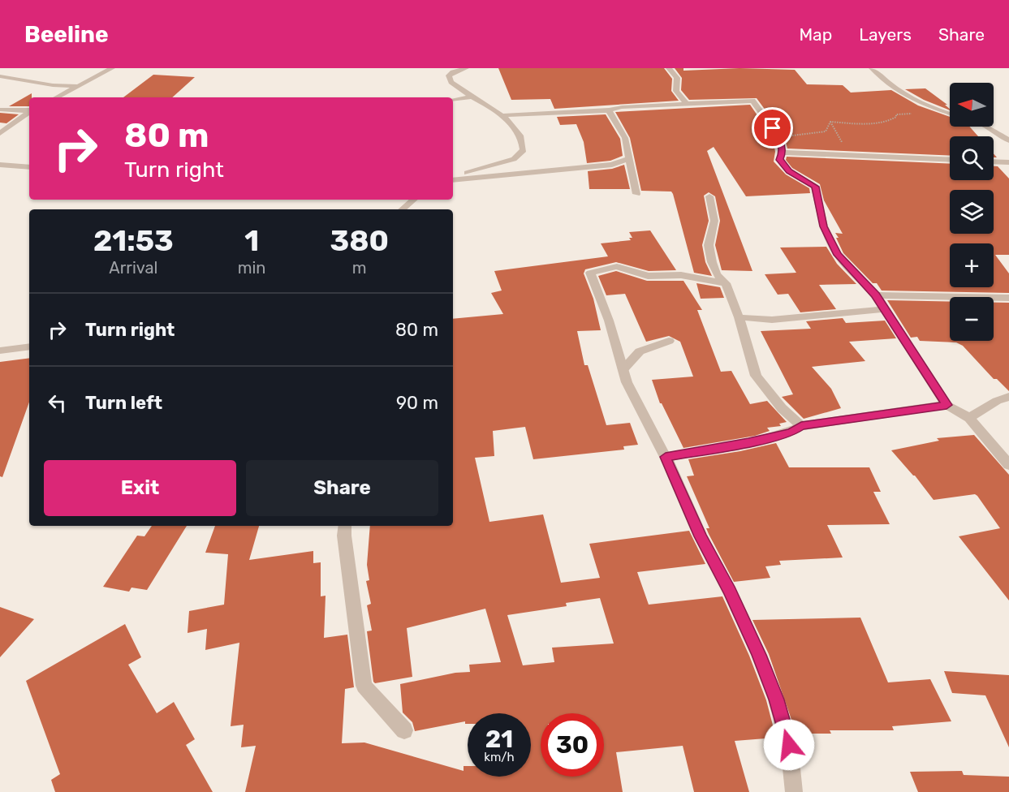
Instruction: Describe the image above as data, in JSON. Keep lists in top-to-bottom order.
{
  "north": "left",
  "page": {
    "header": "Beeline",
    "nav": ["Map", "Layers", "Share"],
    "map_buttons": ["+", "−"],
    "turn": ["80 m", "Turn right"],
    "eta": [
      "21:53",
      "Arrival",
      "1",
      "min",
      "380",
      "m"
    ],
    "list": [
      {
        "name": "Turn right",
        "value": "80 m"
      },
      {
        "name": "Turn left",
        "value": "90 m"
      }
    ],
    "buttons": ["Exit", "Share"],
    "speed": "21 km/h",
    "limit": "30"
  }
}
